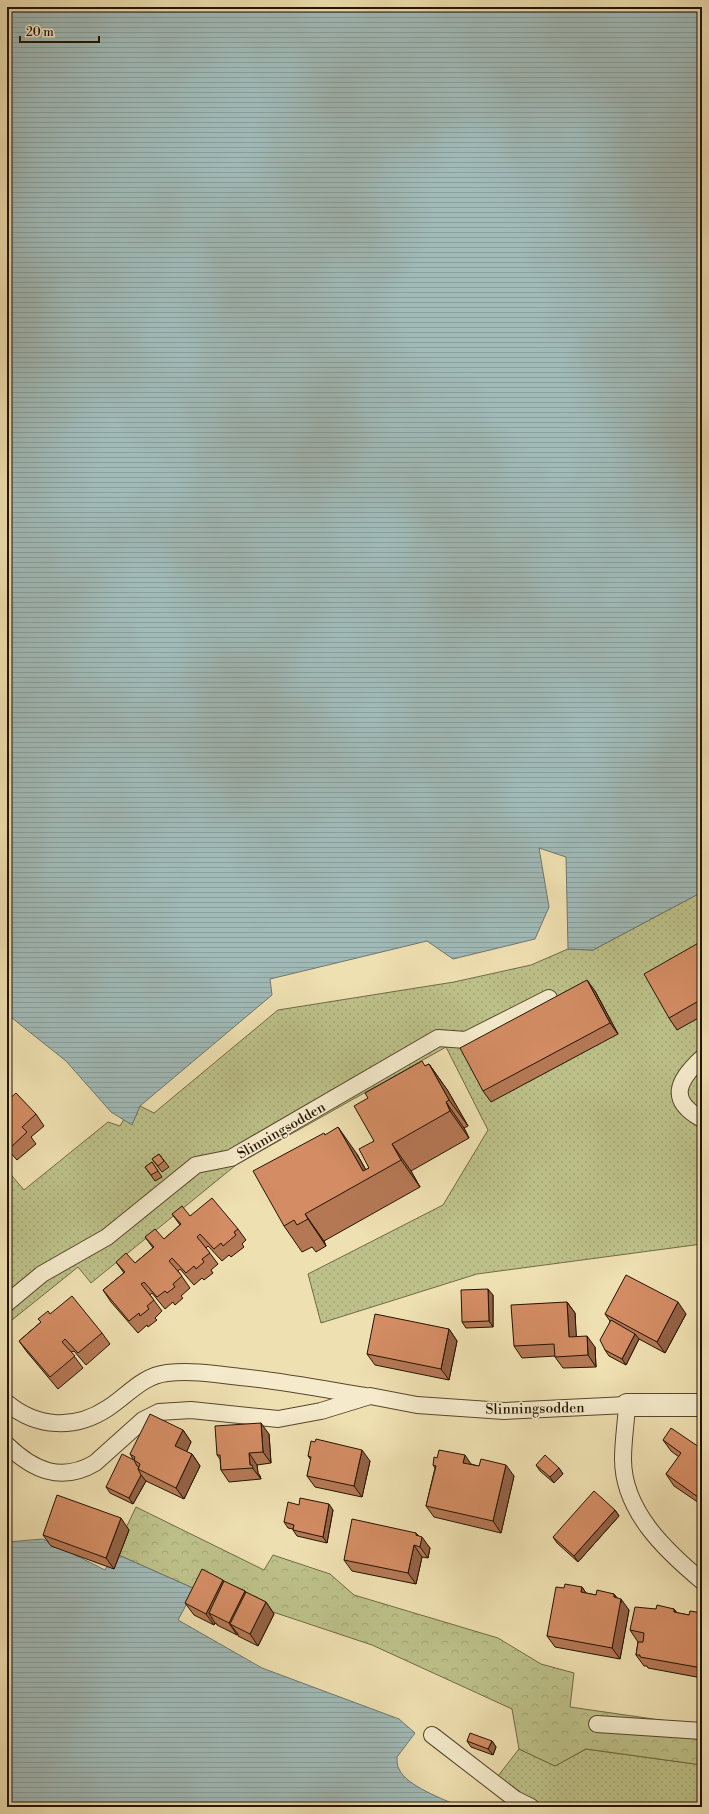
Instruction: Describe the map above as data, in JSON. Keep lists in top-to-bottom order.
{
  "streets": {
    "street": ["Slinningsodden"]
  },
  "scale_bar": "20 m"
}
